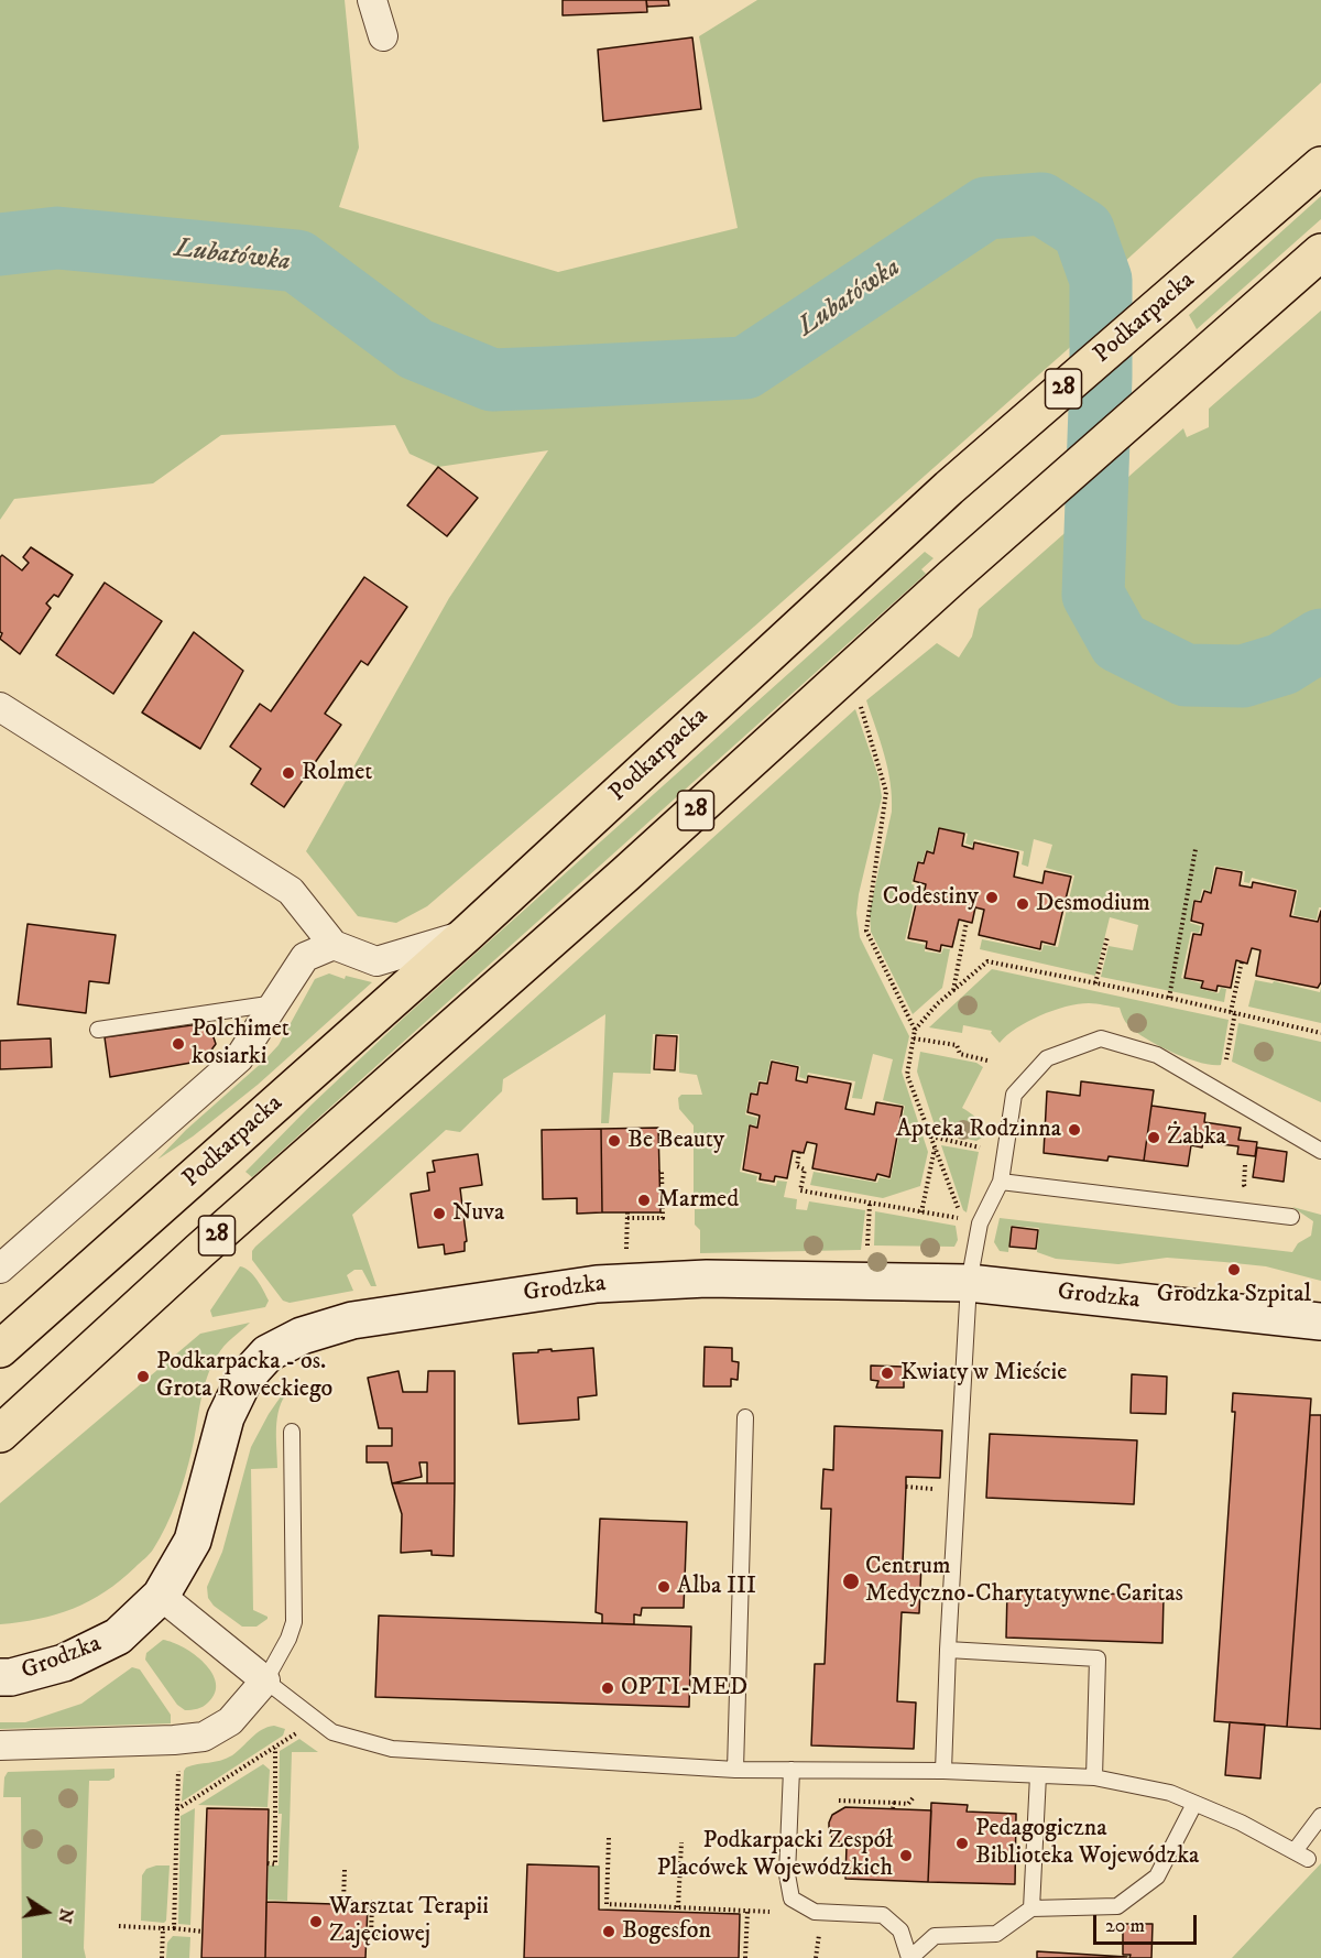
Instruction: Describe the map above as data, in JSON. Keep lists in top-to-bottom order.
{
  "streets": {
    "main road": ["Podkarpacka", "28"],
    "street": ["Grodzka"]
  },
  "water": ["Lubatówka"],
  "places": [
    "Rolmet",
    "Codestiny",
    "Desmodium",
    "Polchimet kosiarki",
    "Apteka Rodzinna",
    "Żabka",
    "Be Beauty",
    "Marmed",
    "Nuva",
    "Grodzka Szpital",
    "Kwiaty w Mieście",
    "Podkarpacka - os. Grota Roweckiego",
    "Centrum Medyczno-Charytatywne Caritas",
    "Alba III",
    "OPTI-MED",
    "Pedagogiczna Biblioteka Wojewódzka",
    "Podkarpacki Zespół Placówek Wojewódzkich",
    "Warsztat Terapii Zajęciowej",
    "Bogesfon"
  ],
  "scale_bar": "20 m",
  "north": "right"
}
